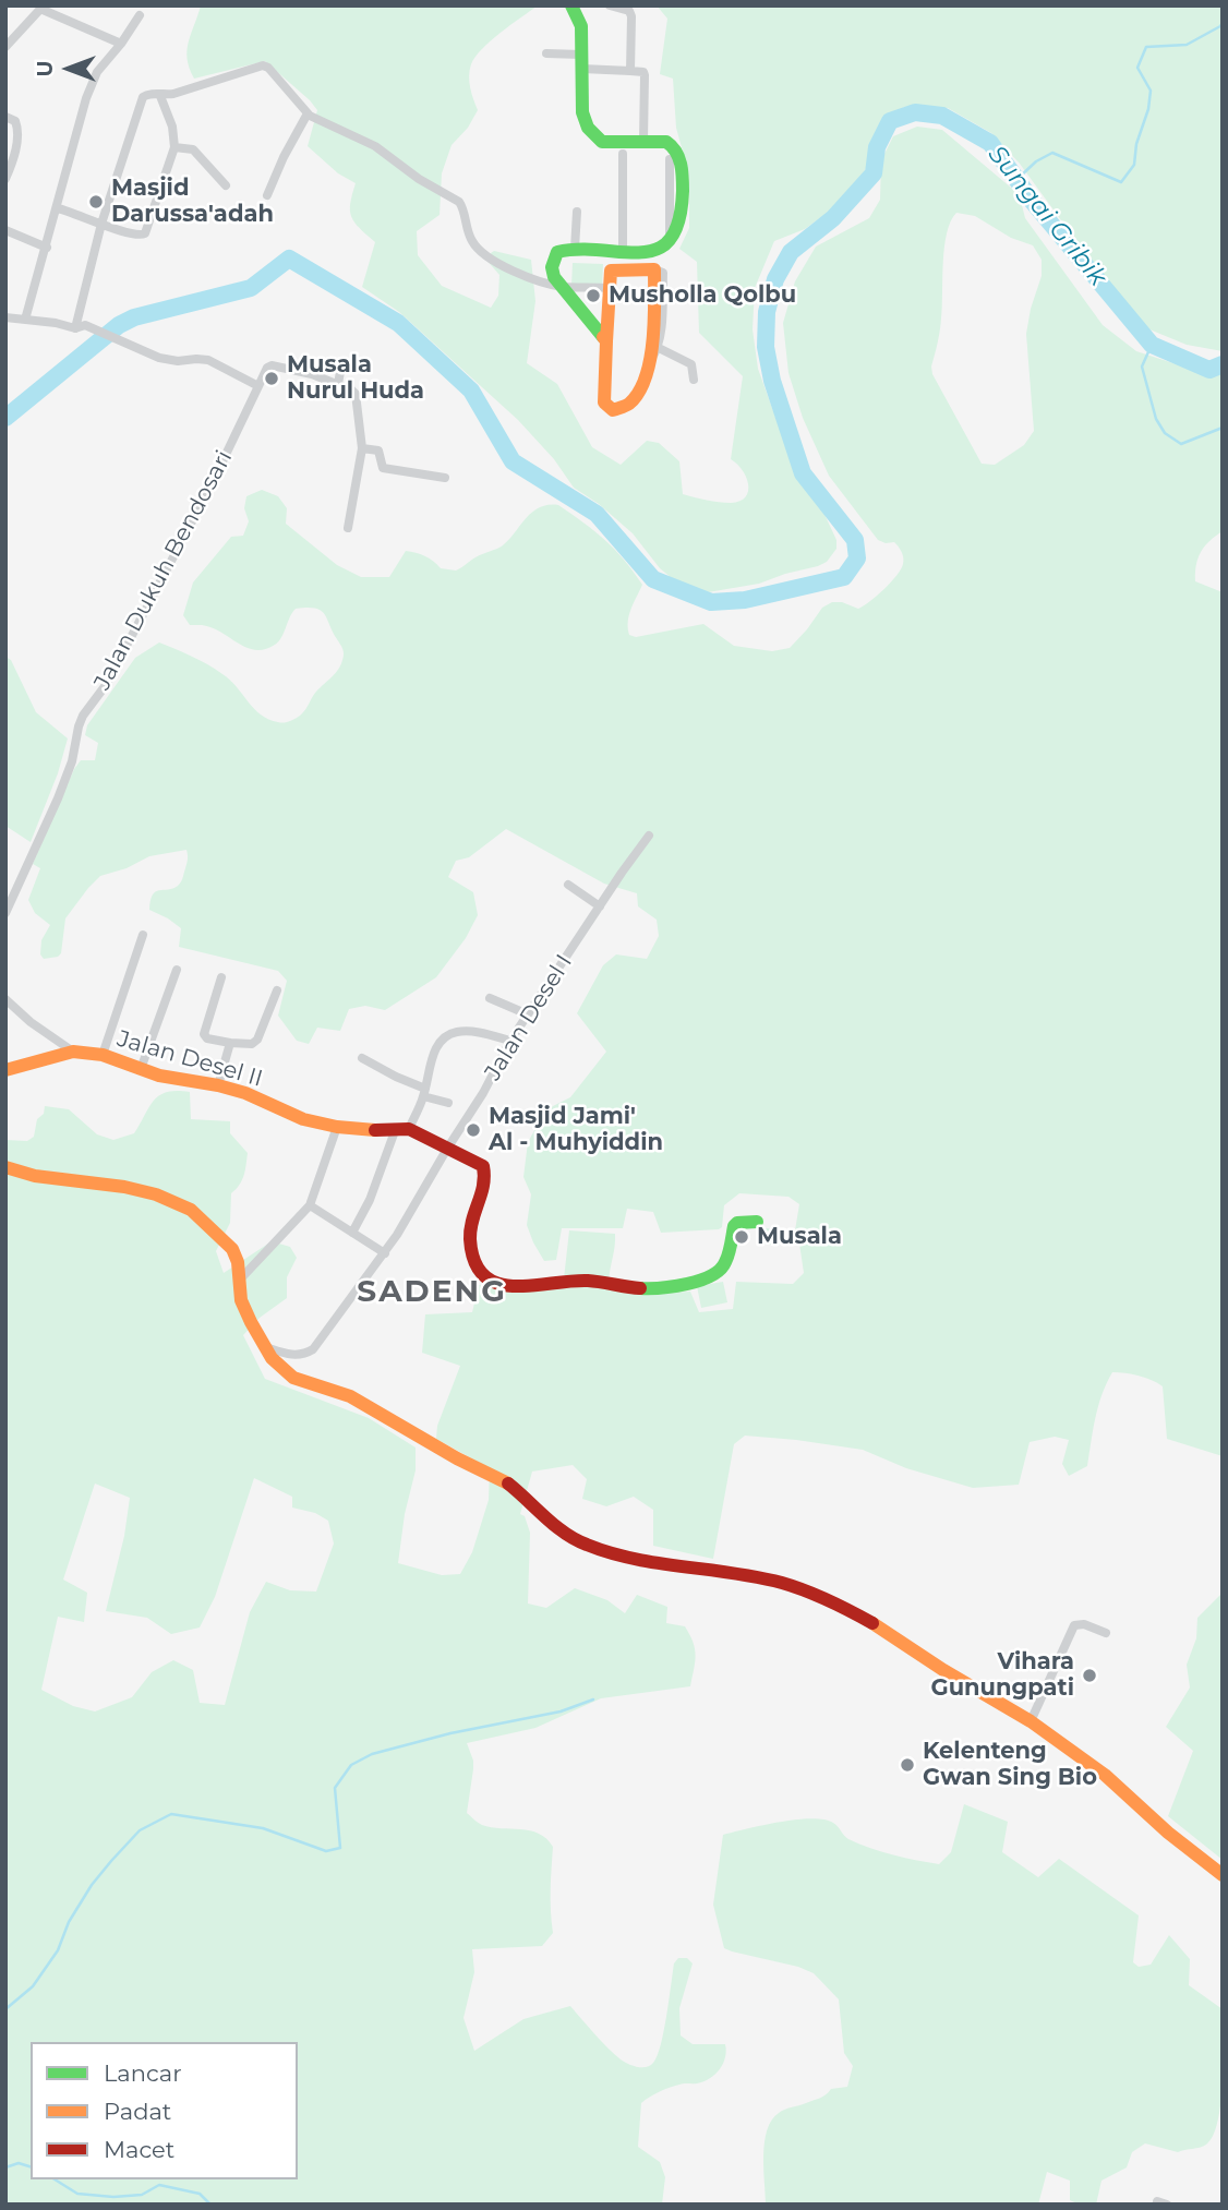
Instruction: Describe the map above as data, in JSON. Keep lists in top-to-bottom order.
{
  "streets": {
    "street": ["Jalan Dukuh Bendosari", "Jalan Desel I", "Jalan Desel II"]
  },
  "crossings": [
    ["Jalan Desel I", "Jalan Desel II"]
  ],
  "districts": ["SADENG"],
  "water": ["Sungai Gribik"],
  "places": [
    "Masjid Darussa'adah",
    "Musholla Qolbu",
    "Musala Nurul Huda",
    "Masjid Jami' Al - Muhyiddin",
    "Musala",
    "Vihara Gunungpati",
    "Kelenteng Gwan Sing Bio"
  ],
  "legend": ["Lancar", "Padat", "Macet"],
  "north": "left"
}
